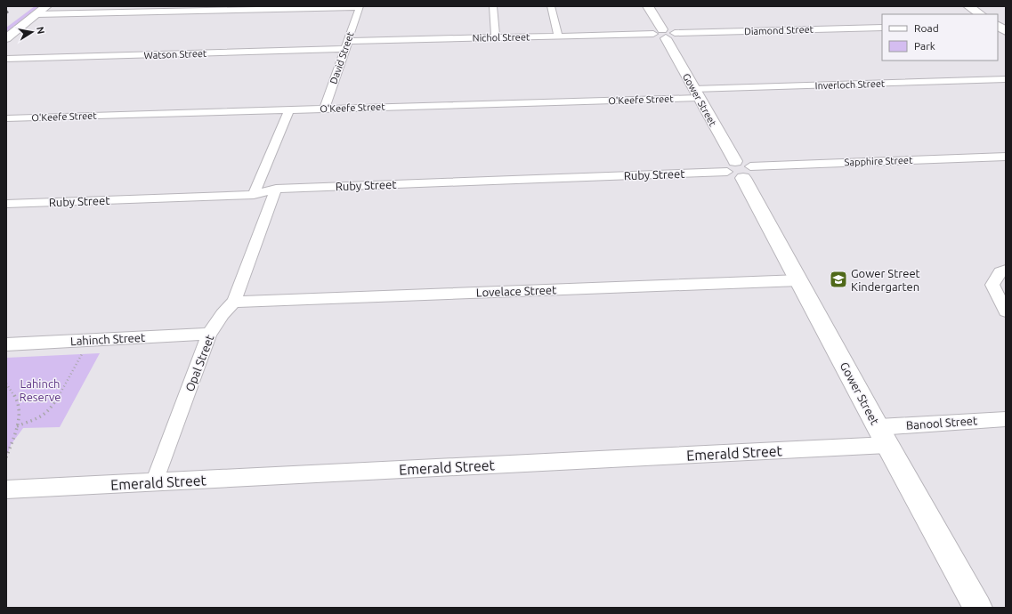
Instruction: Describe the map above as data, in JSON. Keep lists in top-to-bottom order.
{
  "streets": {
    "main road": ["Gower Street"],
    "street": [
      "Diamond Street",
      "Nichol Street",
      "Watson Street",
      "David Street",
      "Inverloch Street",
      "O'Keefe Street",
      "Sapphire Street",
      "Ruby Street",
      "Lovelace Street",
      "Lahinch Street",
      "Opal Street",
      "Banool Street",
      "Emerald Street"
    ]
  },
  "crossings": [
    ["Diamond Street", "Nichol Street"],
    ["Diamond Street", "Gower Street"],
    ["Nichol Street", "Watson Street"],
    ["Nichol Street", "David Street"],
    ["Nichol Street", "Gower Street"],
    ["Watson Street", "David Street"],
    ["David Street", "O'Keefe Street"],
    ["Inverloch Street", "O'Keefe Street"],
    ["Inverloch Street", "Gower Street"],
    ["O'Keefe Street", "Gower Street"],
    ["Gower Street", "Sapphire Street"],
    ["Gower Street", "Ruby Street"],
    ["Gower Street", "Lovelace Street"],
    ["Gower Street", "Banool Street"],
    ["Gower Street", "Emerald Street"],
    ["Ruby Street", "Opal Street"],
    ["Lovelace Street", "Opal Street"],
    ["Lahinch Street", "Opal Street"],
    ["Opal Street", "Emerald Street"],
    ["Banool Street", "Emerald Street"]
  ],
  "parks": ["Lahinch Reserve"],
  "places": {
    "school or university": ["Gower Street Kindergarten"]
  },
  "legend": ["Road", "Park"],
  "north": "right"
}
